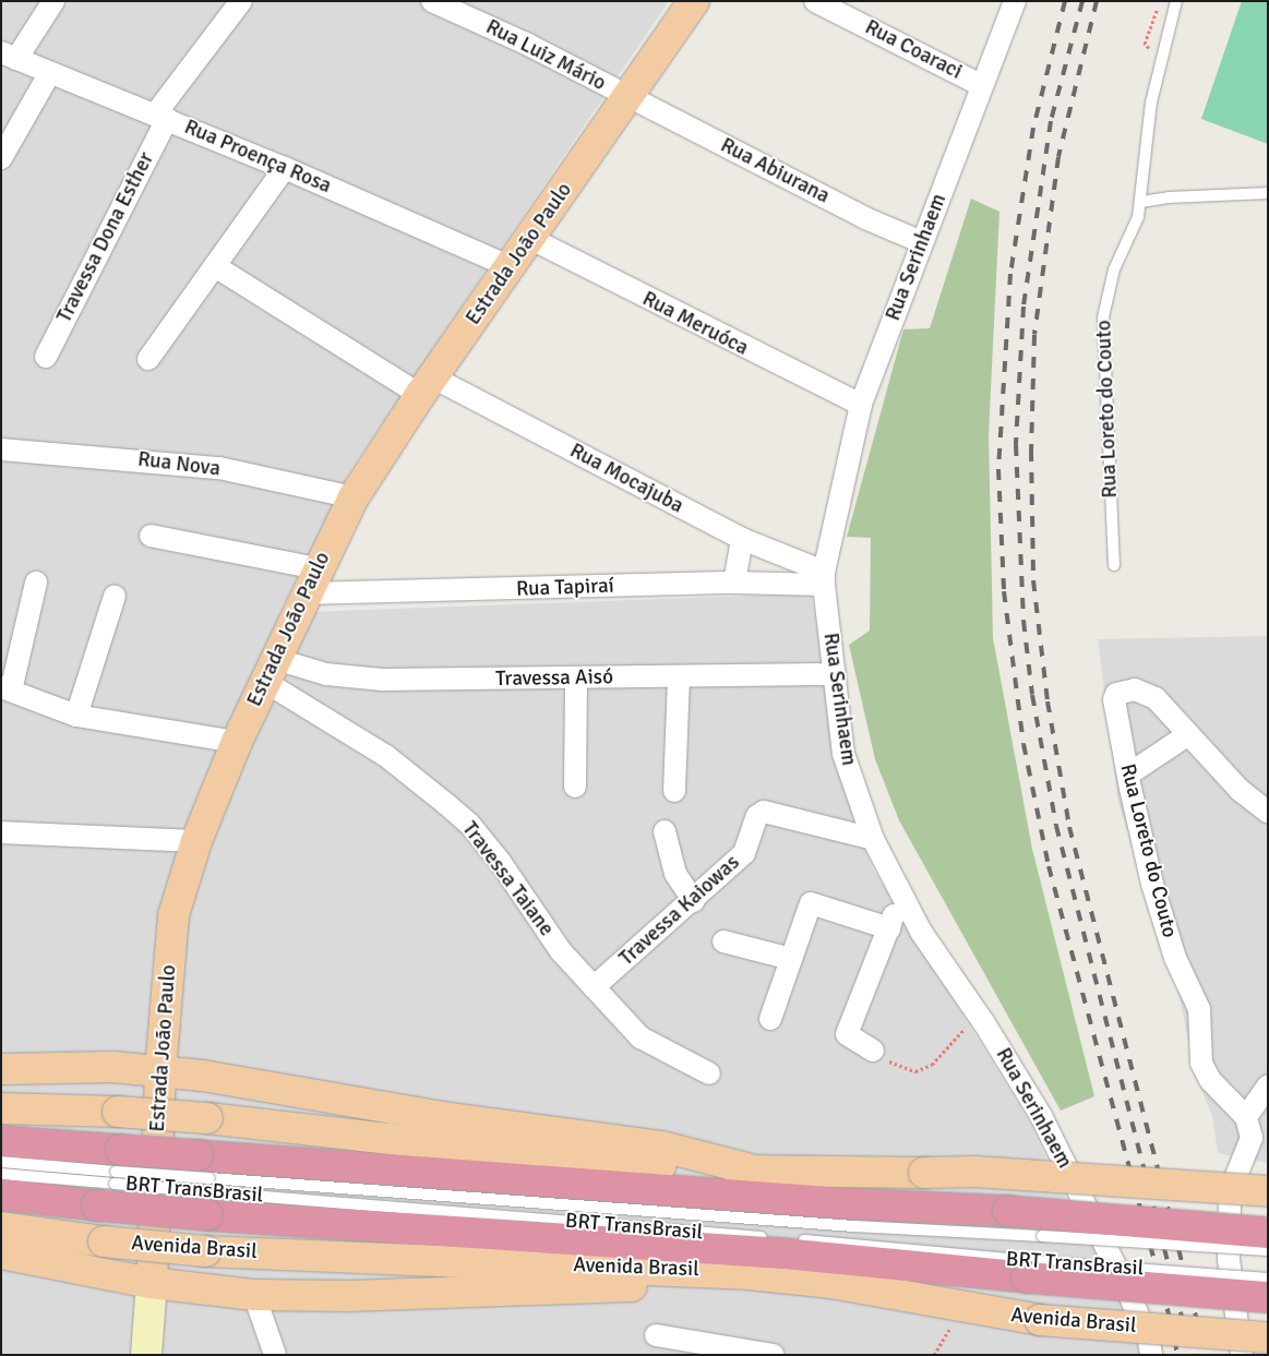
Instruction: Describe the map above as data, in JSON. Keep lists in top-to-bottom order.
{
  "streets": {
    "highway": ["Avenida Brasil"],
    "main road": ["Estrada João Paulo"],
    "street": [
      "Rua Coaraci",
      "Rua Luiz Mário",
      "Rua Proença Rosa",
      "Rua Abiurana",
      "Travessa Dona Esther",
      "Rua Serinhaem",
      "Rua Meruóca",
      "Rua Loreto do Couto",
      "Rua Nova",
      "Rua Mocajuba",
      "Rua Tapiraí",
      "Travessa Aisó",
      "Travessa Taiane",
      "Travessa Kaiowas"
    ],
    "lane": ["BRT TransBrasil"]
  },
  "crossings": [
    ["Rua Coaraci", "Rua Serinhaem"],
    ["Rua Luiz Mário", "Rua Abiurana"],
    ["Rua Luiz Mário", "Estrada João Paulo"],
    ["Rua Proença Rosa", "Travessa Dona Esther"],
    ["Rua Proença Rosa", "Estrada João Paulo"],
    ["Rua Abiurana", "Estrada João Paulo"],
    ["Rua Abiurana", "Rua Serinhaem"],
    ["Estrada João Paulo", "Rua Meruóca"],
    ["Estrada João Paulo", "Rua Nova"],
    ["Estrada João Paulo", "Rua Mocajuba"],
    ["Estrada João Paulo", "Rua Tapiraí"],
    ["Estrada João Paulo", "Travessa Aisó"],
    ["Estrada João Paulo", "Travessa Taiane"],
    ["Rua Serinhaem", "Rua Meruóca"],
    ["Rua Serinhaem", "Rua Mocajuba"],
    ["Rua Serinhaem", "Rua Tapiraí"],
    ["Rua Serinhaem", "Travessa Aisó"],
    ["Rua Serinhaem", "Travessa Kaiowas"],
    ["Rua Mocajuba", "Rua Tapiraí"],
    ["Travessa Aisó", "Travessa Taiane"],
    ["Travessa Taiane", "Travessa Kaiowas"],
    ["BRT TransBrasil", "Avenida Brasil"]
  ]
}
